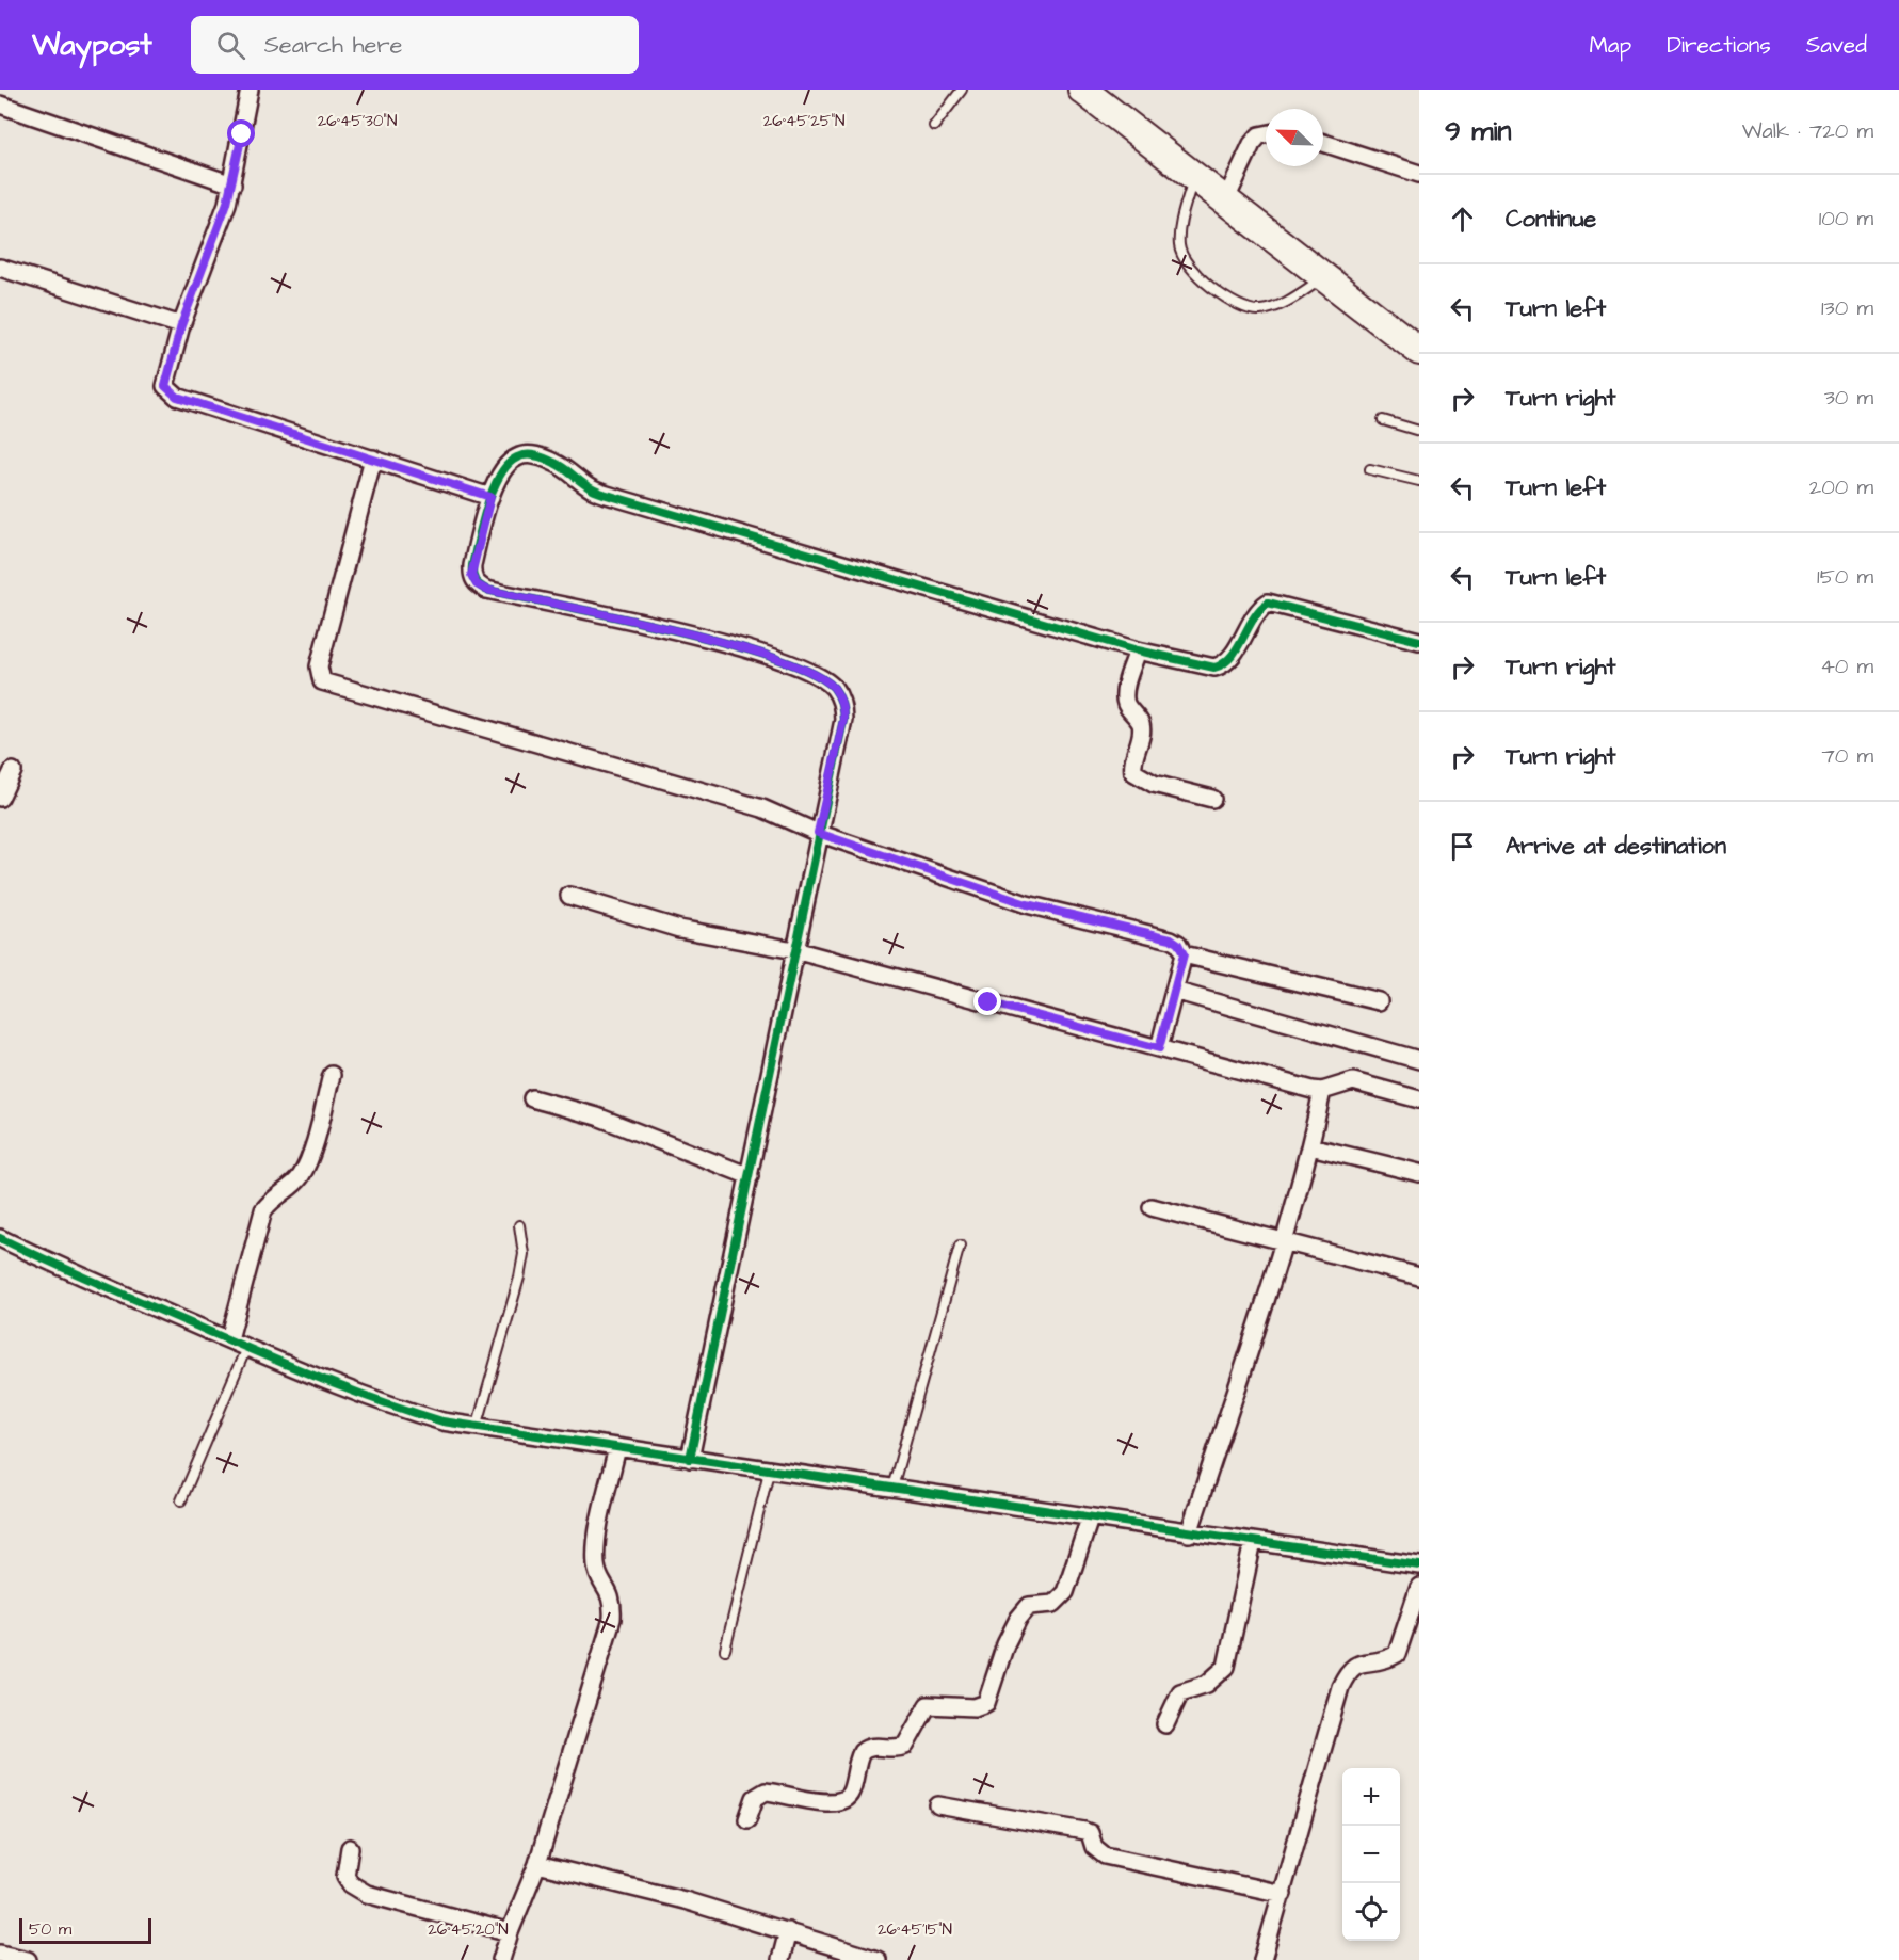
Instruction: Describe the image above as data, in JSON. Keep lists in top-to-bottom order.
{
  "scale_bar": "50 m",
  "north": "top left",
  "page": {
    "header": "Waypost",
    "search": "Search here",
    "nav": ["Map", "Directions", "Saved"],
    "heading": ["9 min", "Walk · 720 m"],
    "list": [
      ["Continue", "100 m"],
      ["Turn left", "130 m"],
      ["Turn right", "30 m"],
      ["Turn left", "200 m"],
      ["Turn left", "150 m"],
      ["Turn right", "40 m"],
      ["Turn right", "70 m"],
      "Arrive at destination"
    ],
    "map_buttons": ["+", "−"],
    "scale": "50 m"
  },
  "coordinates": [
    "26°45'25\"N",
    "26°45'30\"N",
    "26°45'20\"N",
    "26°45'15\"N"
  ]
}
